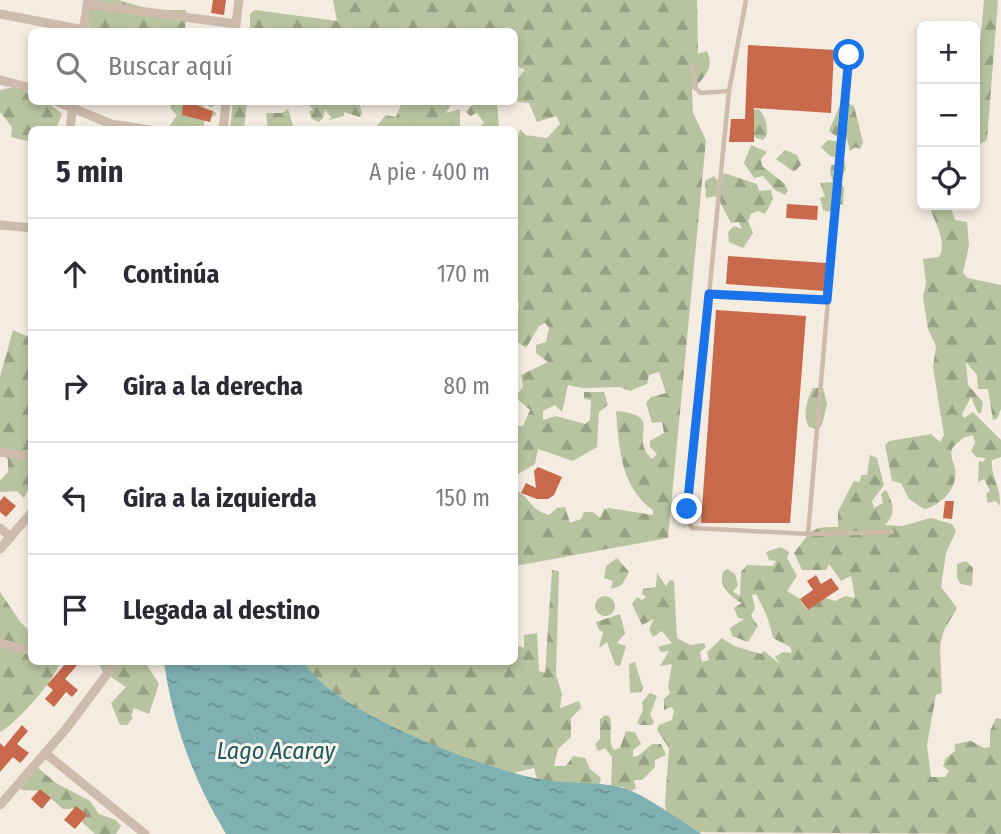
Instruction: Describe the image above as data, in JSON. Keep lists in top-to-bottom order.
{
  "water": ["Lago Acaray"],
  "page": {
    "map_buttons": ["+", "−"],
    "search": "Buscar aquí",
    "heading": ["5 min", "A pie · 400 m"],
    "list": [
      ["Continúa", "170 m"],
      ["Gira a la derecha", "80 m"],
      ["Gira a la izquierda", "150 m"],
      "Llegada al destino"
    ]
  }
}
